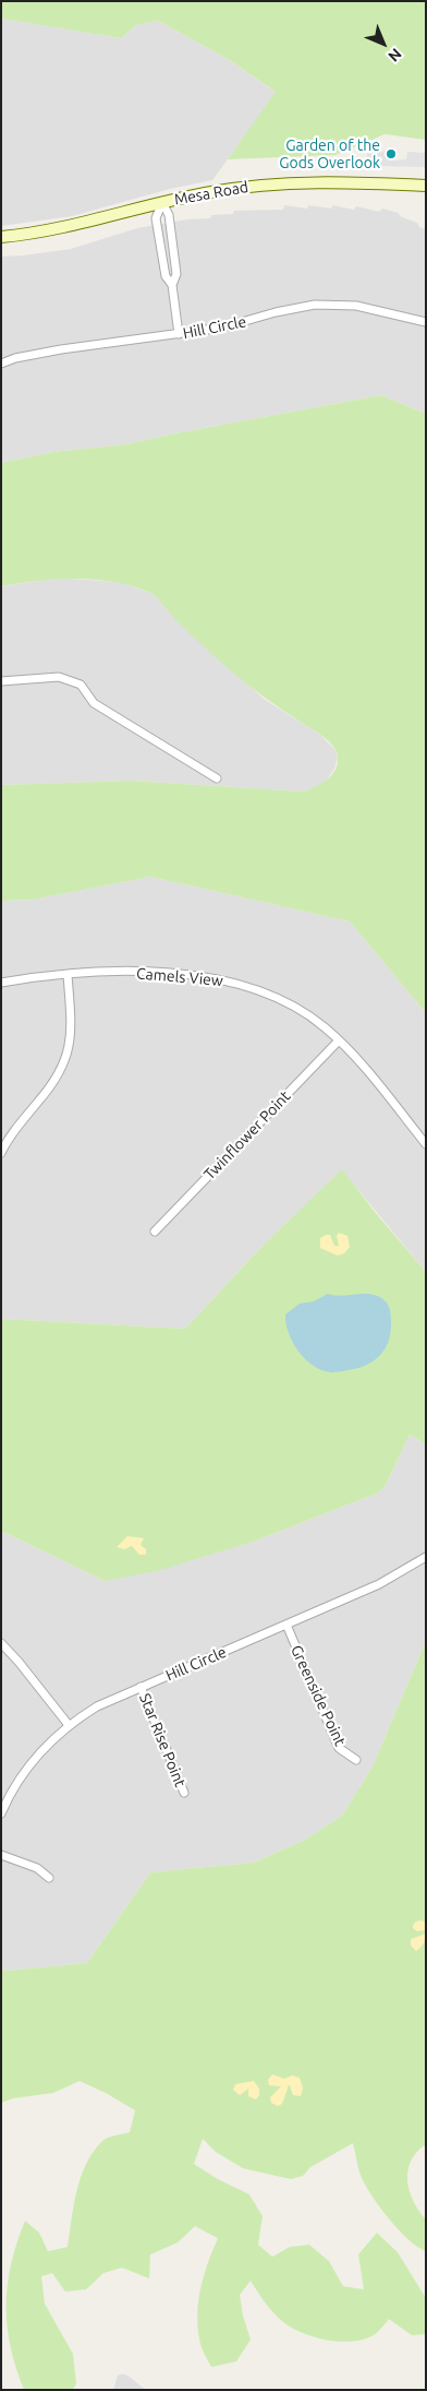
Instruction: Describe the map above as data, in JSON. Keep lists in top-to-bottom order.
{
  "streets": {
    "main road": ["Mesa Road"],
    "street": [
      "Hill Circle",
      "Camels View",
      "Twinflower Point",
      "Greenside Point",
      "Star Rise Point"
    ]
  },
  "crossings": [
    ["Hill Circle", "Greenside Point"],
    ["Hill Circle", "Star Rise Point"],
    ["Camels View", "Twinflower Point"]
  ],
  "places": ["Garden of the Gods Overlook"],
  "north": "bottom right"
}
